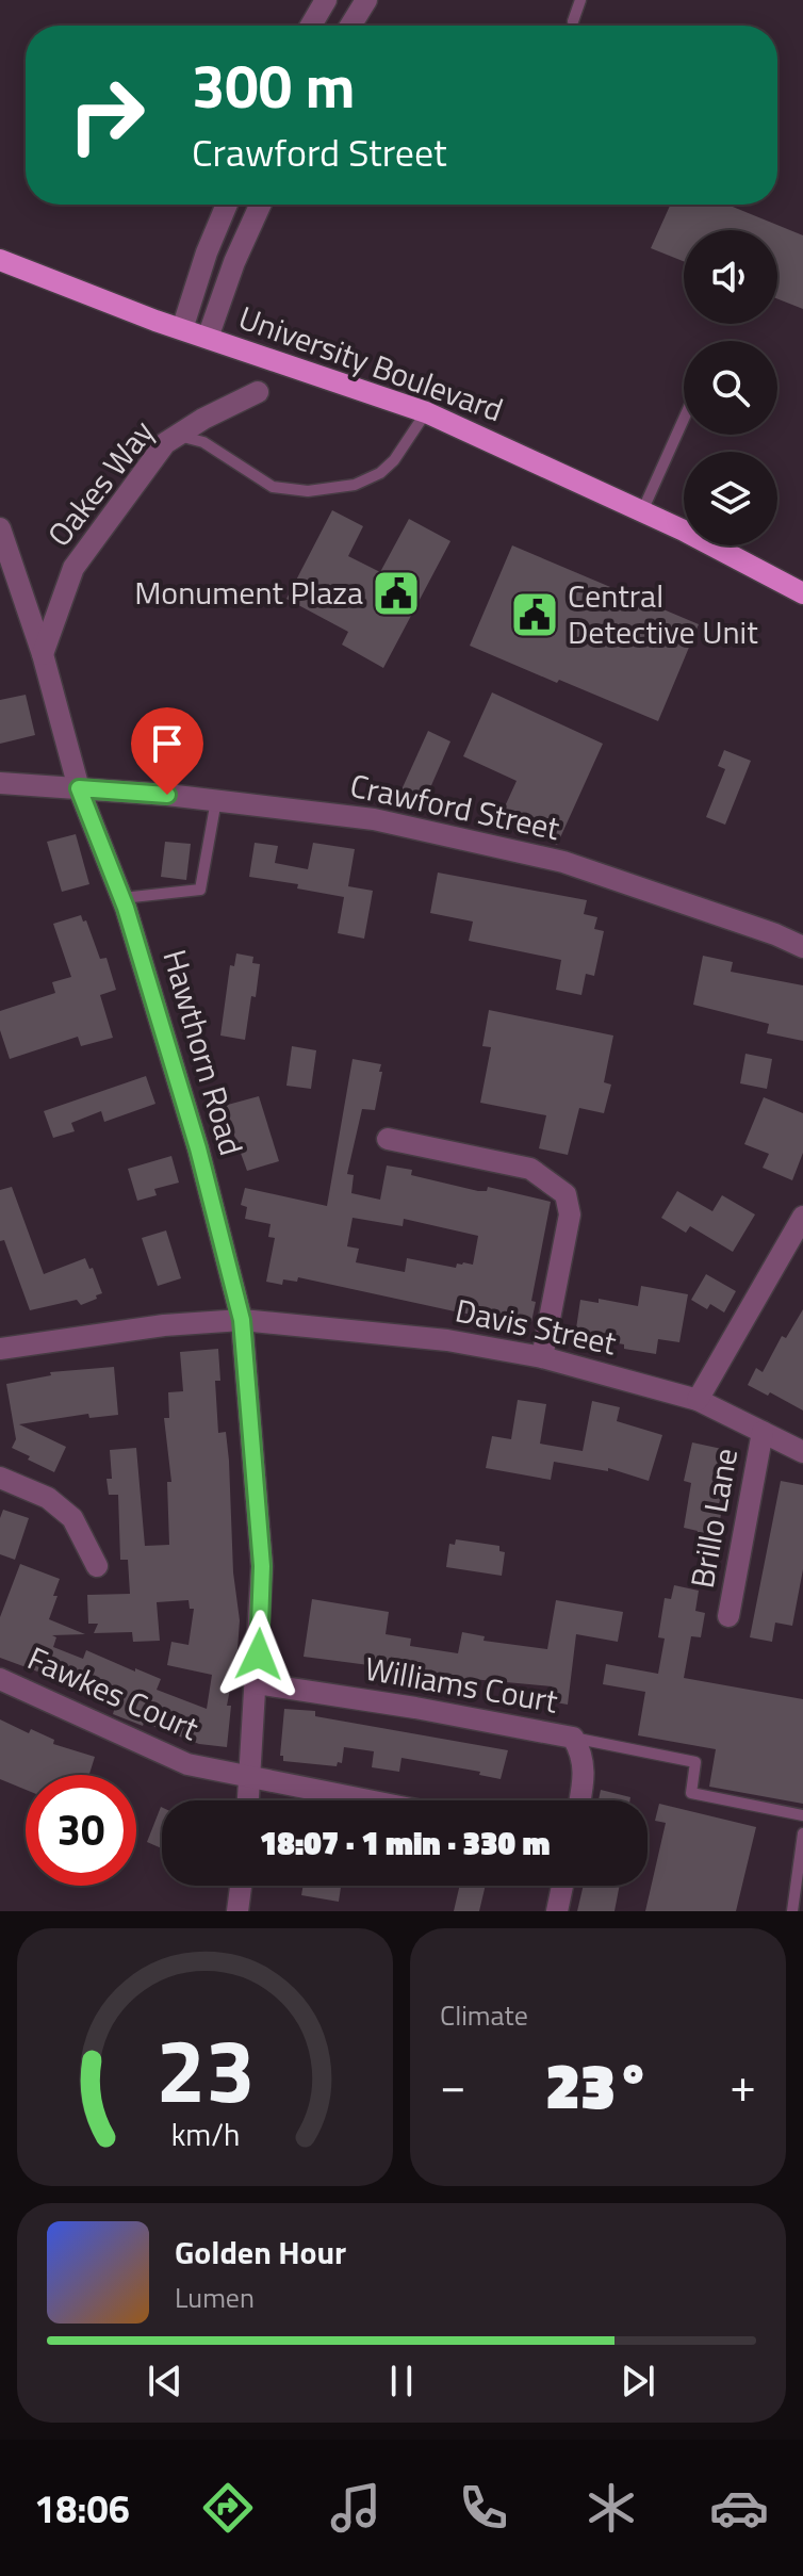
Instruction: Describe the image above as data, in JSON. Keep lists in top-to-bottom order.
{
  "streets": {
    "main road": ["University Boulevard"],
    "street": [
      "Oakes Way",
      "Crawford Street",
      "Hawthorn Road",
      "Davis Street",
      "Brillo Lane",
      "Williams Court",
      "Fawkes Court"
    ]
  },
  "crossings": [
    ["Oakes Way", "Hawthorn Road"],
    ["Crawford Street", "Hawthorn Road"],
    ["Hawthorn Road", "Davis Street"],
    ["Hawthorn Road", "Williams Court"],
    ["Hawthorn Road", "Fawkes Court"],
    ["Davis Street", "Brillo Lane"]
  ],
  "places": {
    "public building": ["Monument Plaza", "Central Detective Unit"]
  },
  "page": {
    "turn": ["300 m", "Crawford Street"],
    "limit": "30",
    "trip": "18:07 · 1 min · 330 m",
    "tile": "Climate",
    "heat": ["−", "23°", "+"],
    "song": ["Golden Hour", "Lumen"],
    "tabs": "18:06",
    "gauge": ["23", "km/h"]
  }
}
